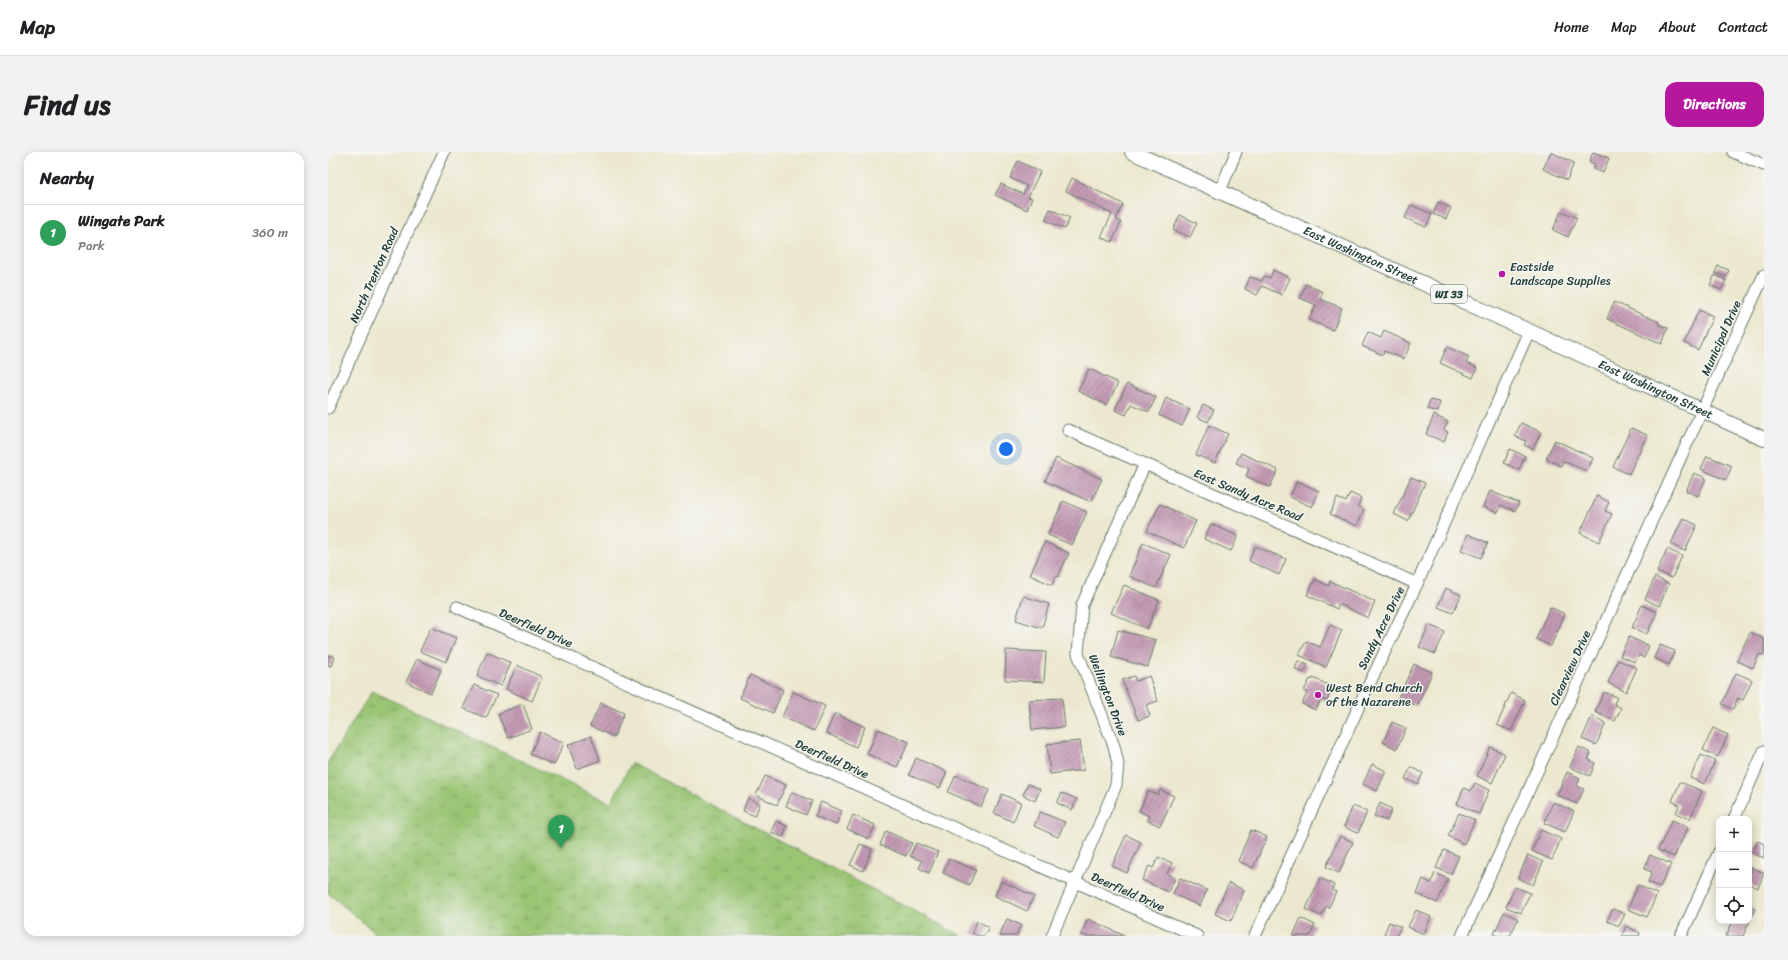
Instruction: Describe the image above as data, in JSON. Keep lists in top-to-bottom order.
{
  "streets": {
    "main road": ["East Washington Street", "WI 33"],
    "street": [
      "North Trenton Road",
      "Municipal Drive",
      "East Sandy Acre Road",
      "Deerfield Drive",
      "Sandy Acre Drive",
      "Clearview Drive",
      "Wellington Drive"
    ]
  },
  "crossings": [
    ["East Washington Street", "Municipal Drive"],
    ["East Washington Street", "Sandy Acre Drive"],
    ["East Washington Street", "Clearview Drive"],
    ["Municipal Drive", "Clearview Drive"],
    ["East Sandy Acre Road", "Sandy Acre Drive"],
    ["East Sandy Acre Road", "Wellington Drive"],
    ["Deerfield Drive", "Wellington Drive"]
  ],
  "places": ["Eastside Landscape Supplies", "West Bend Church of the Nazarene"],
  "page": {
    "header": "Map",
    "nav": [
      "Home",
      "Map",
      "About",
      "Contact"
    ],
    "title": "Find us",
    "buttons": "Directions",
    "heading": "Nearby",
    "list": [
      {
        "mark": "1",
        "name": "Wingate Park",
        "note": "Park",
        "value": "360 m"
      }
    ],
    "pins": "1",
    "map_buttons": ["+", "−"]
  }
}
